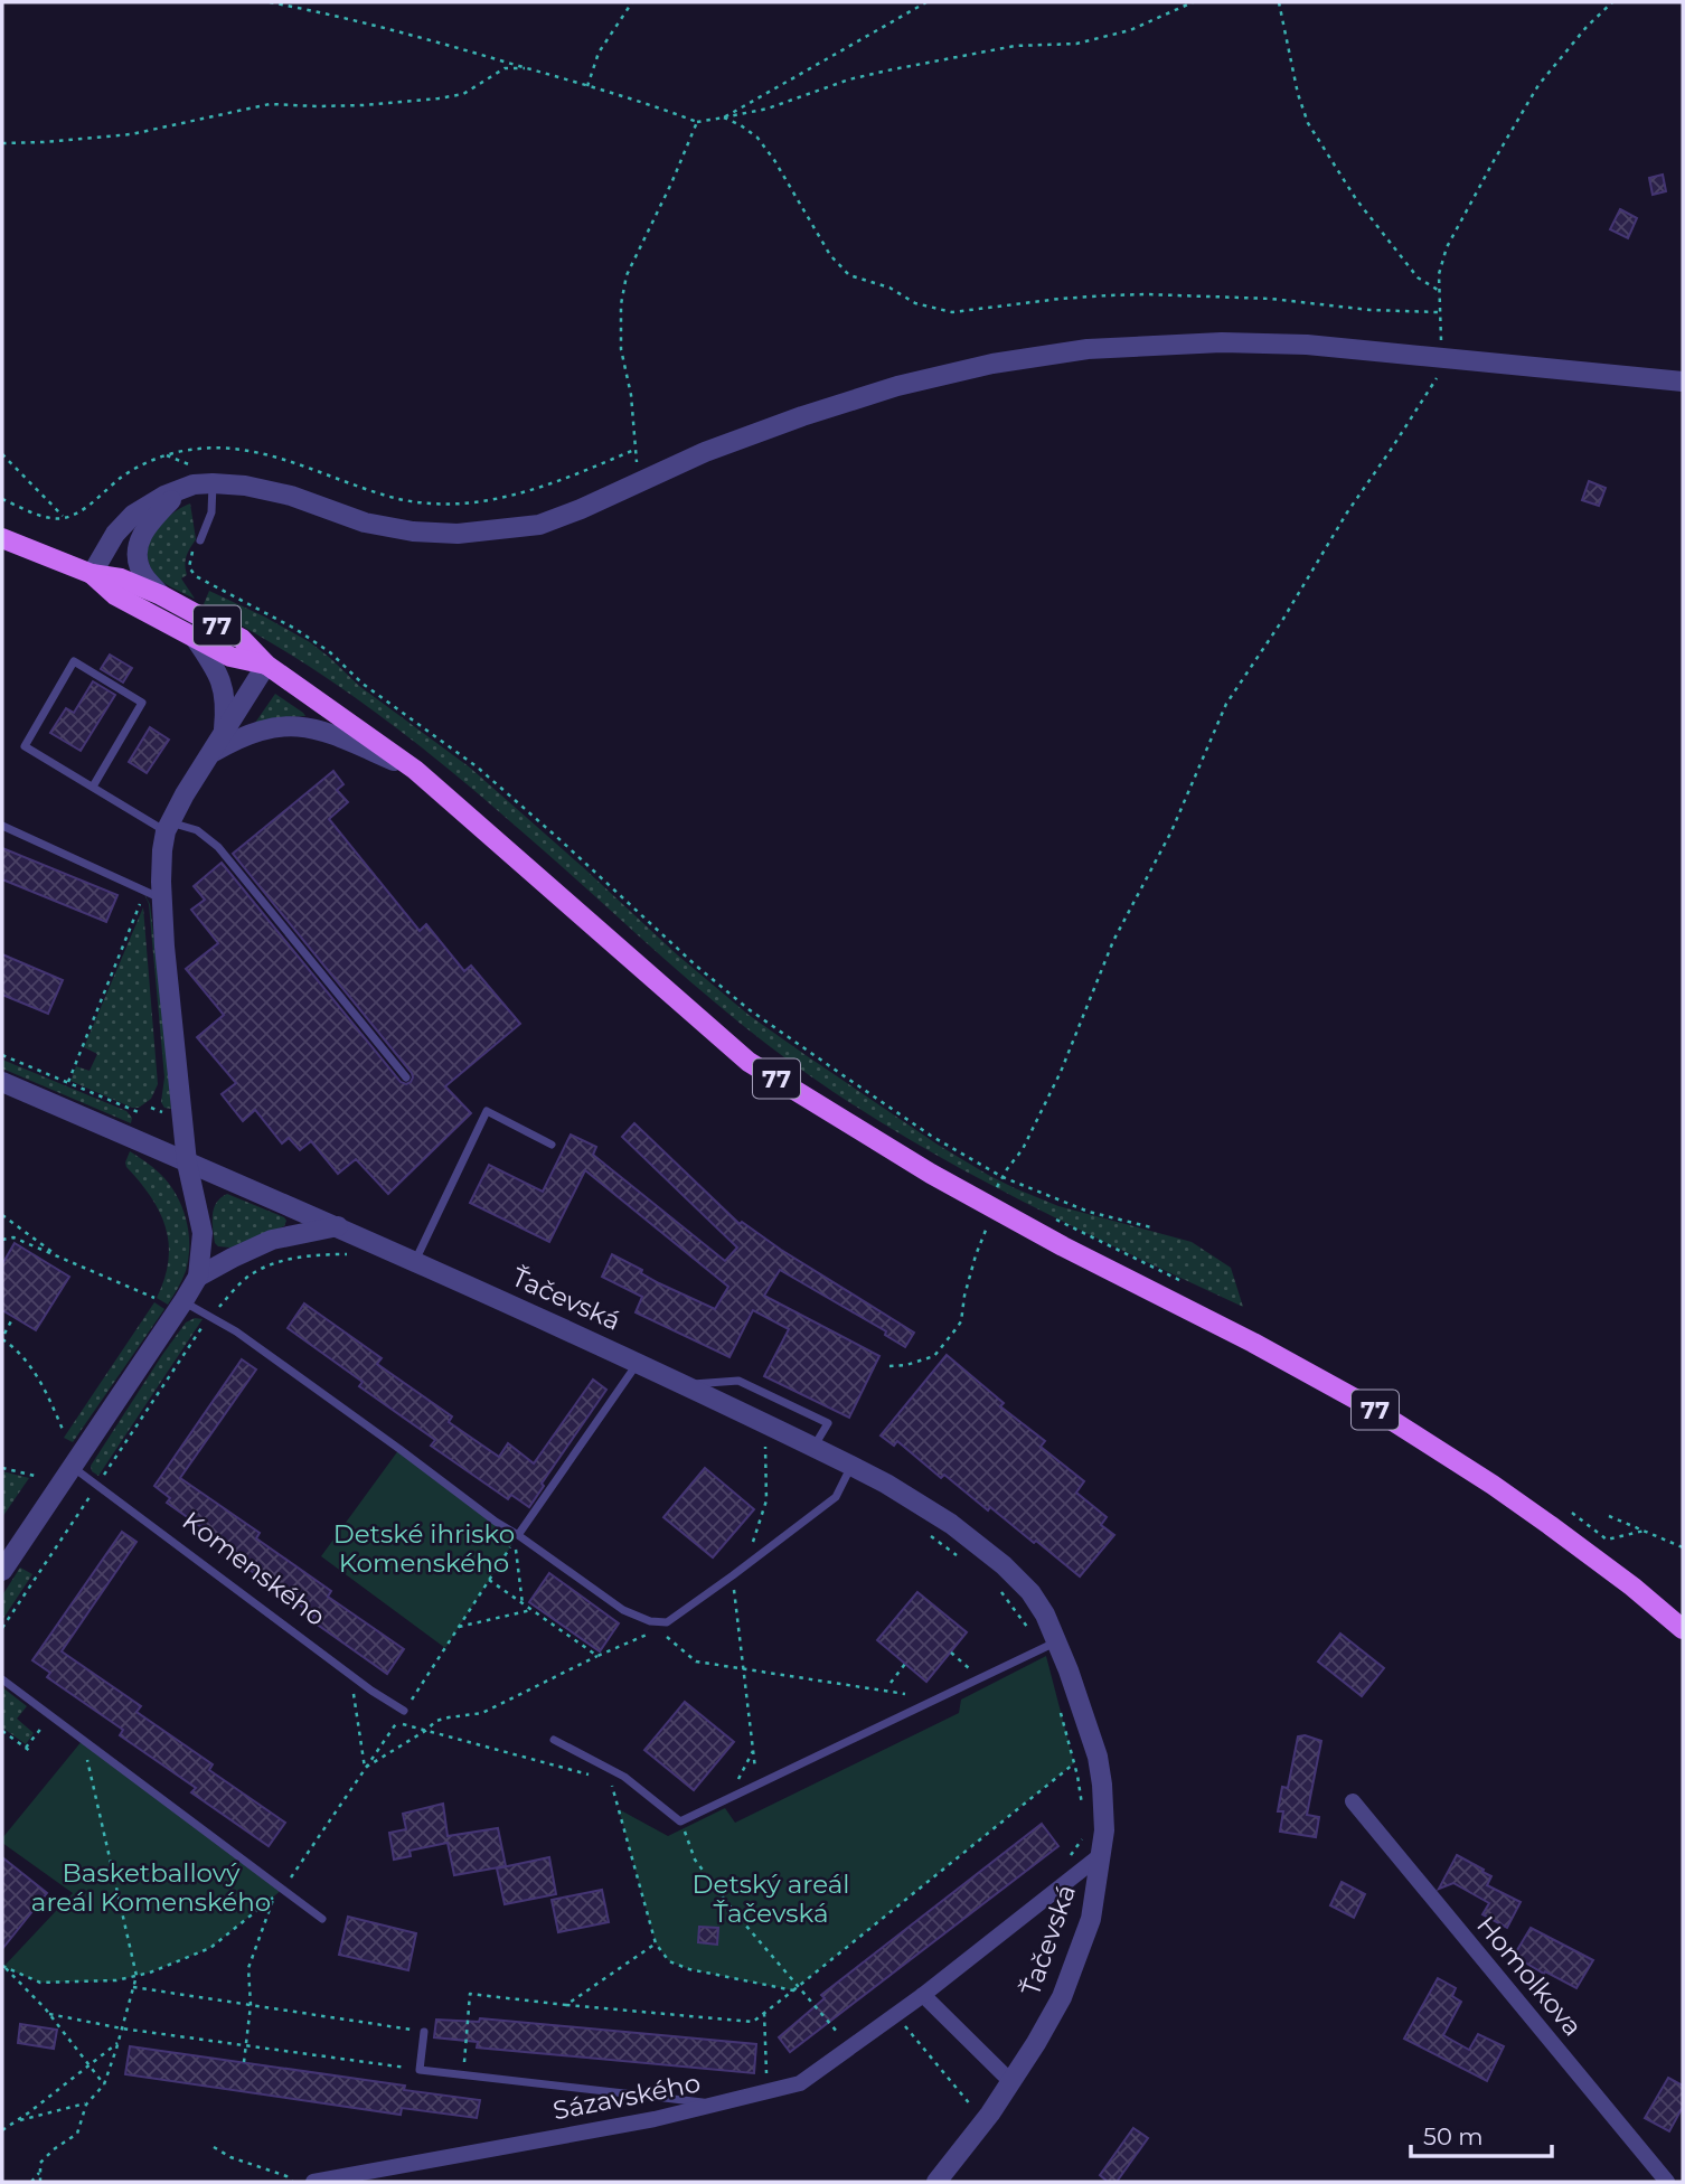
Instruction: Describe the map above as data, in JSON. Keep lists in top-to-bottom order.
{
  "streets": {
    "main road": ["77"],
    "street": ["Ťačevská", "Homolkova", "Sázavského"],
    "lane": ["Komenského"]
  },
  "crossings": [
    ["Ťačevská", "Sázavského"]
  ],
  "parks": ["Detské ihrisko Komenského", "Basketballový areál Komenského", "Detský areál Ťačevská"],
  "scale_bar": "50 m"
}
